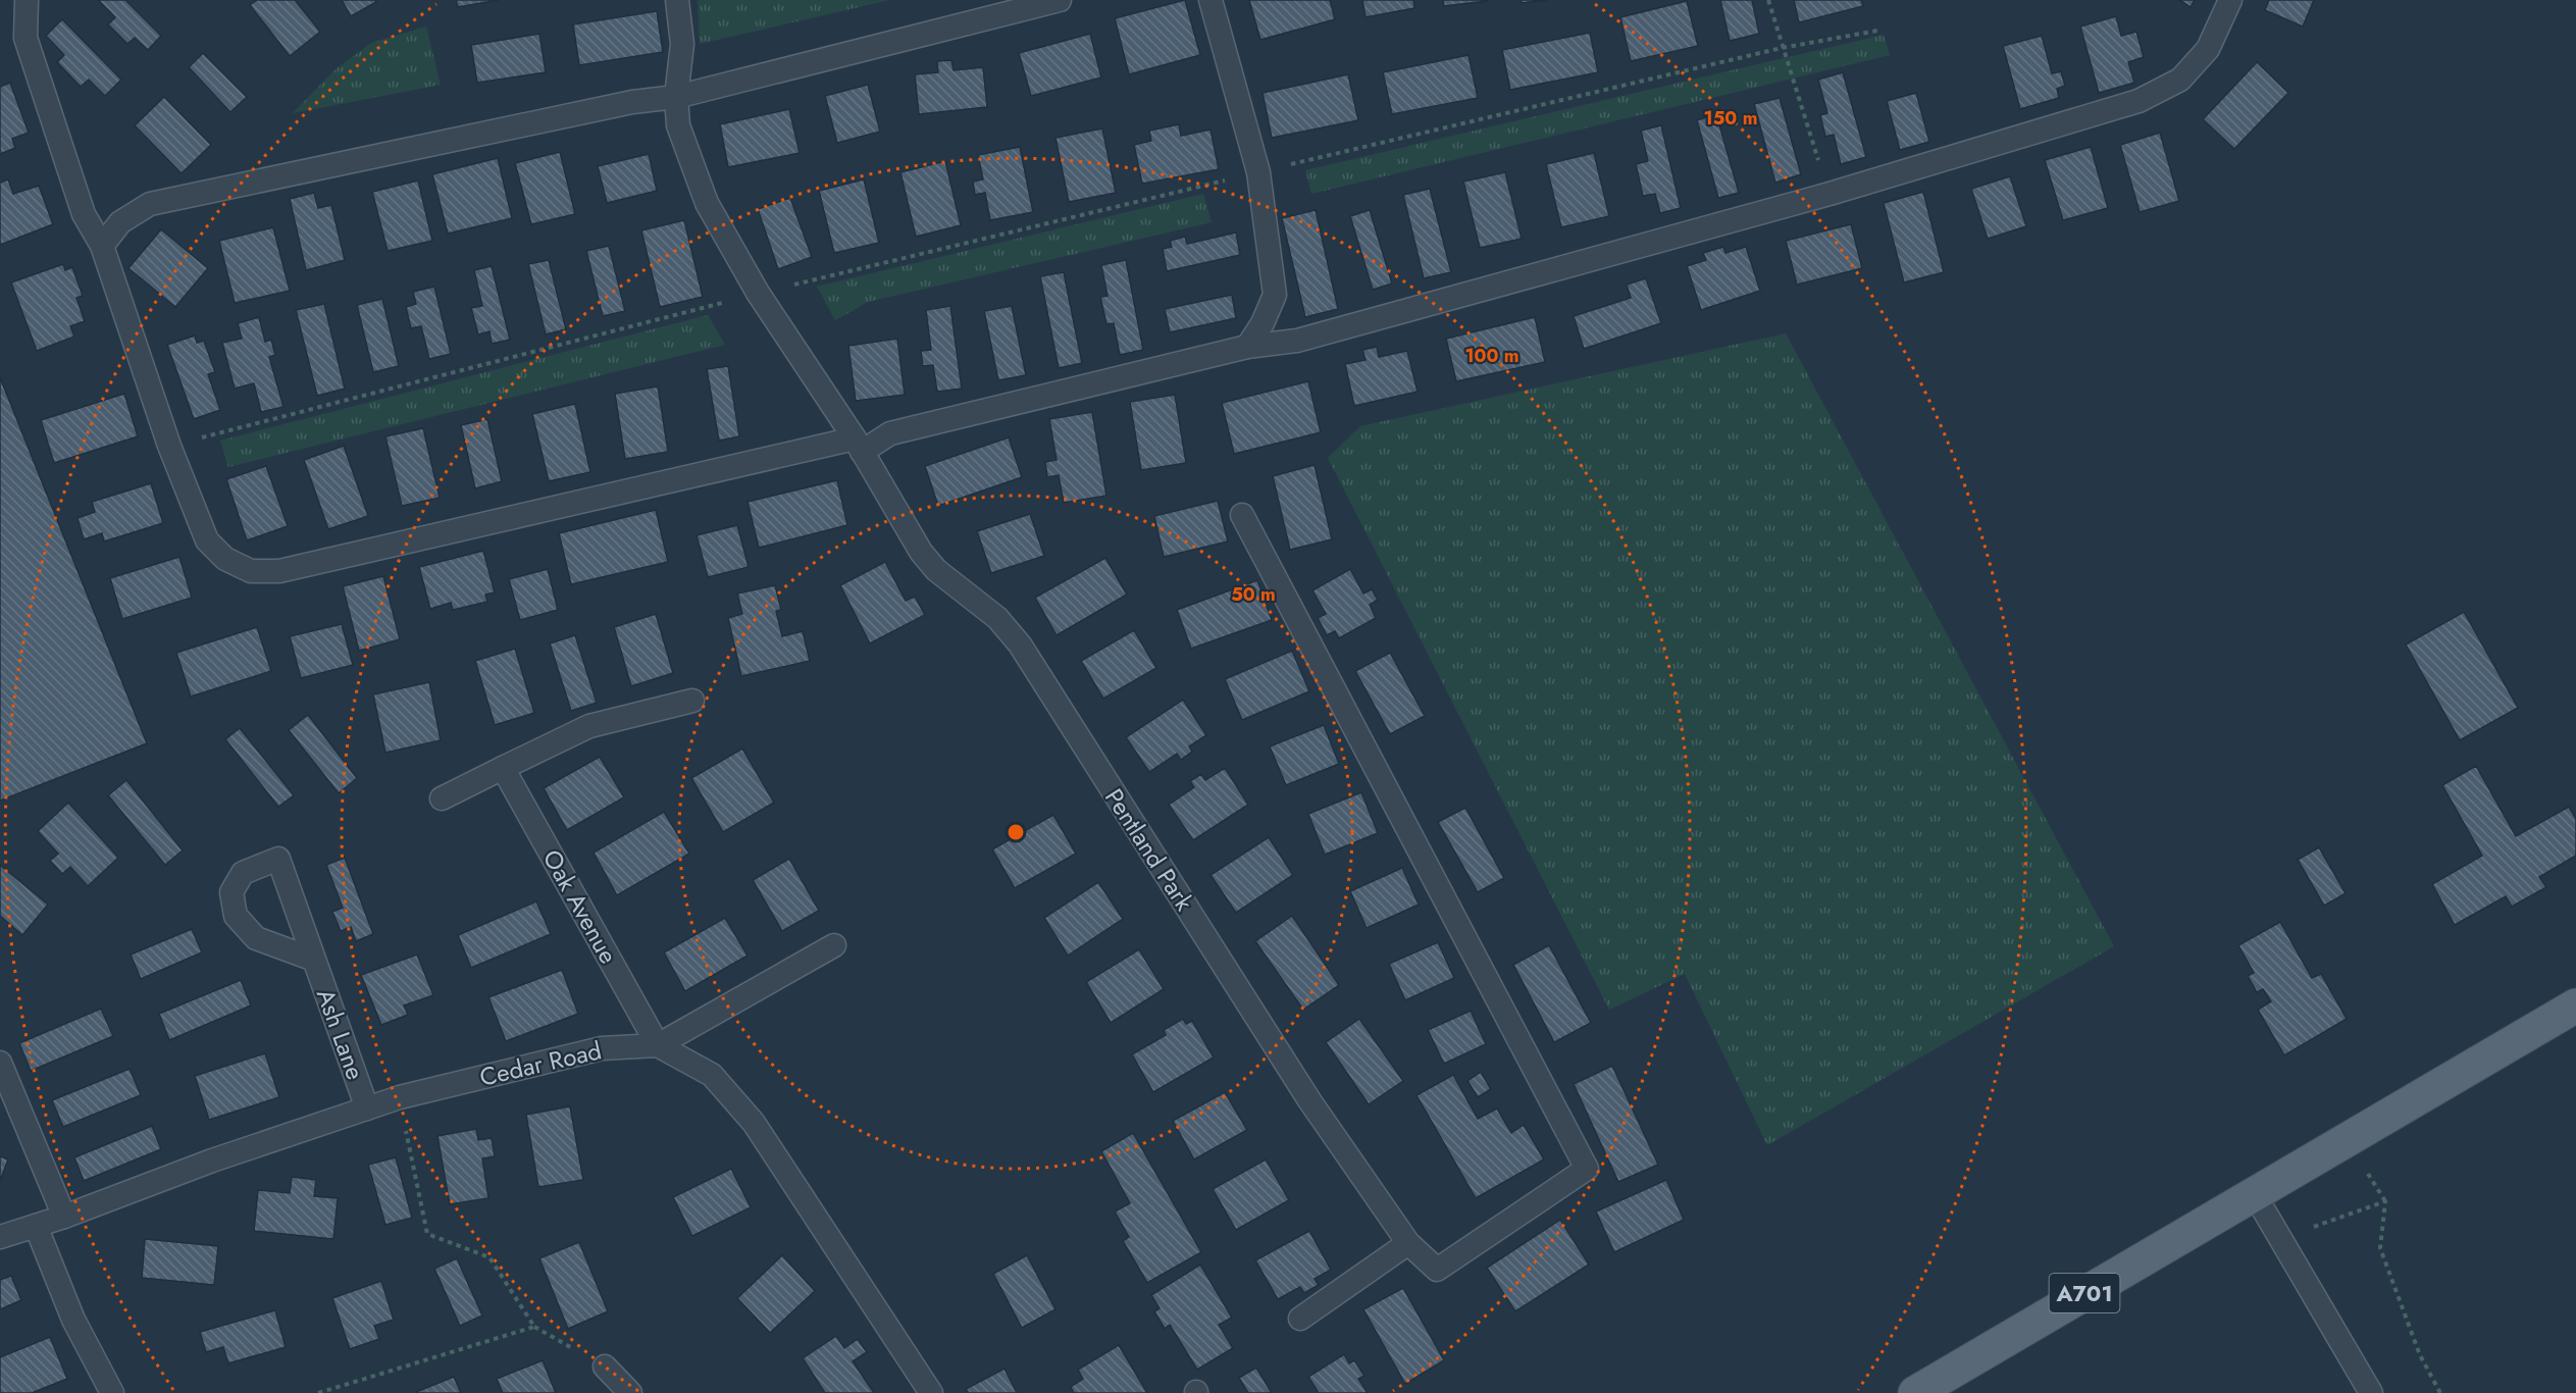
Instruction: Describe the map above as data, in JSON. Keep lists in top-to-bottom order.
{
  "streets": {
    "main road": ["A701"],
    "lane": [
      "Pentland Park",
      "Oak Avenue",
      "Ash Lane",
      "Cedar Road"
    ]
  },
  "crossings": [
    ["Oak Avenue", "Cedar Road"],
    ["Ash Lane", "Cedar Road"]
  ],
  "rings": ["150 m", "100 m", "50 m"]
}
